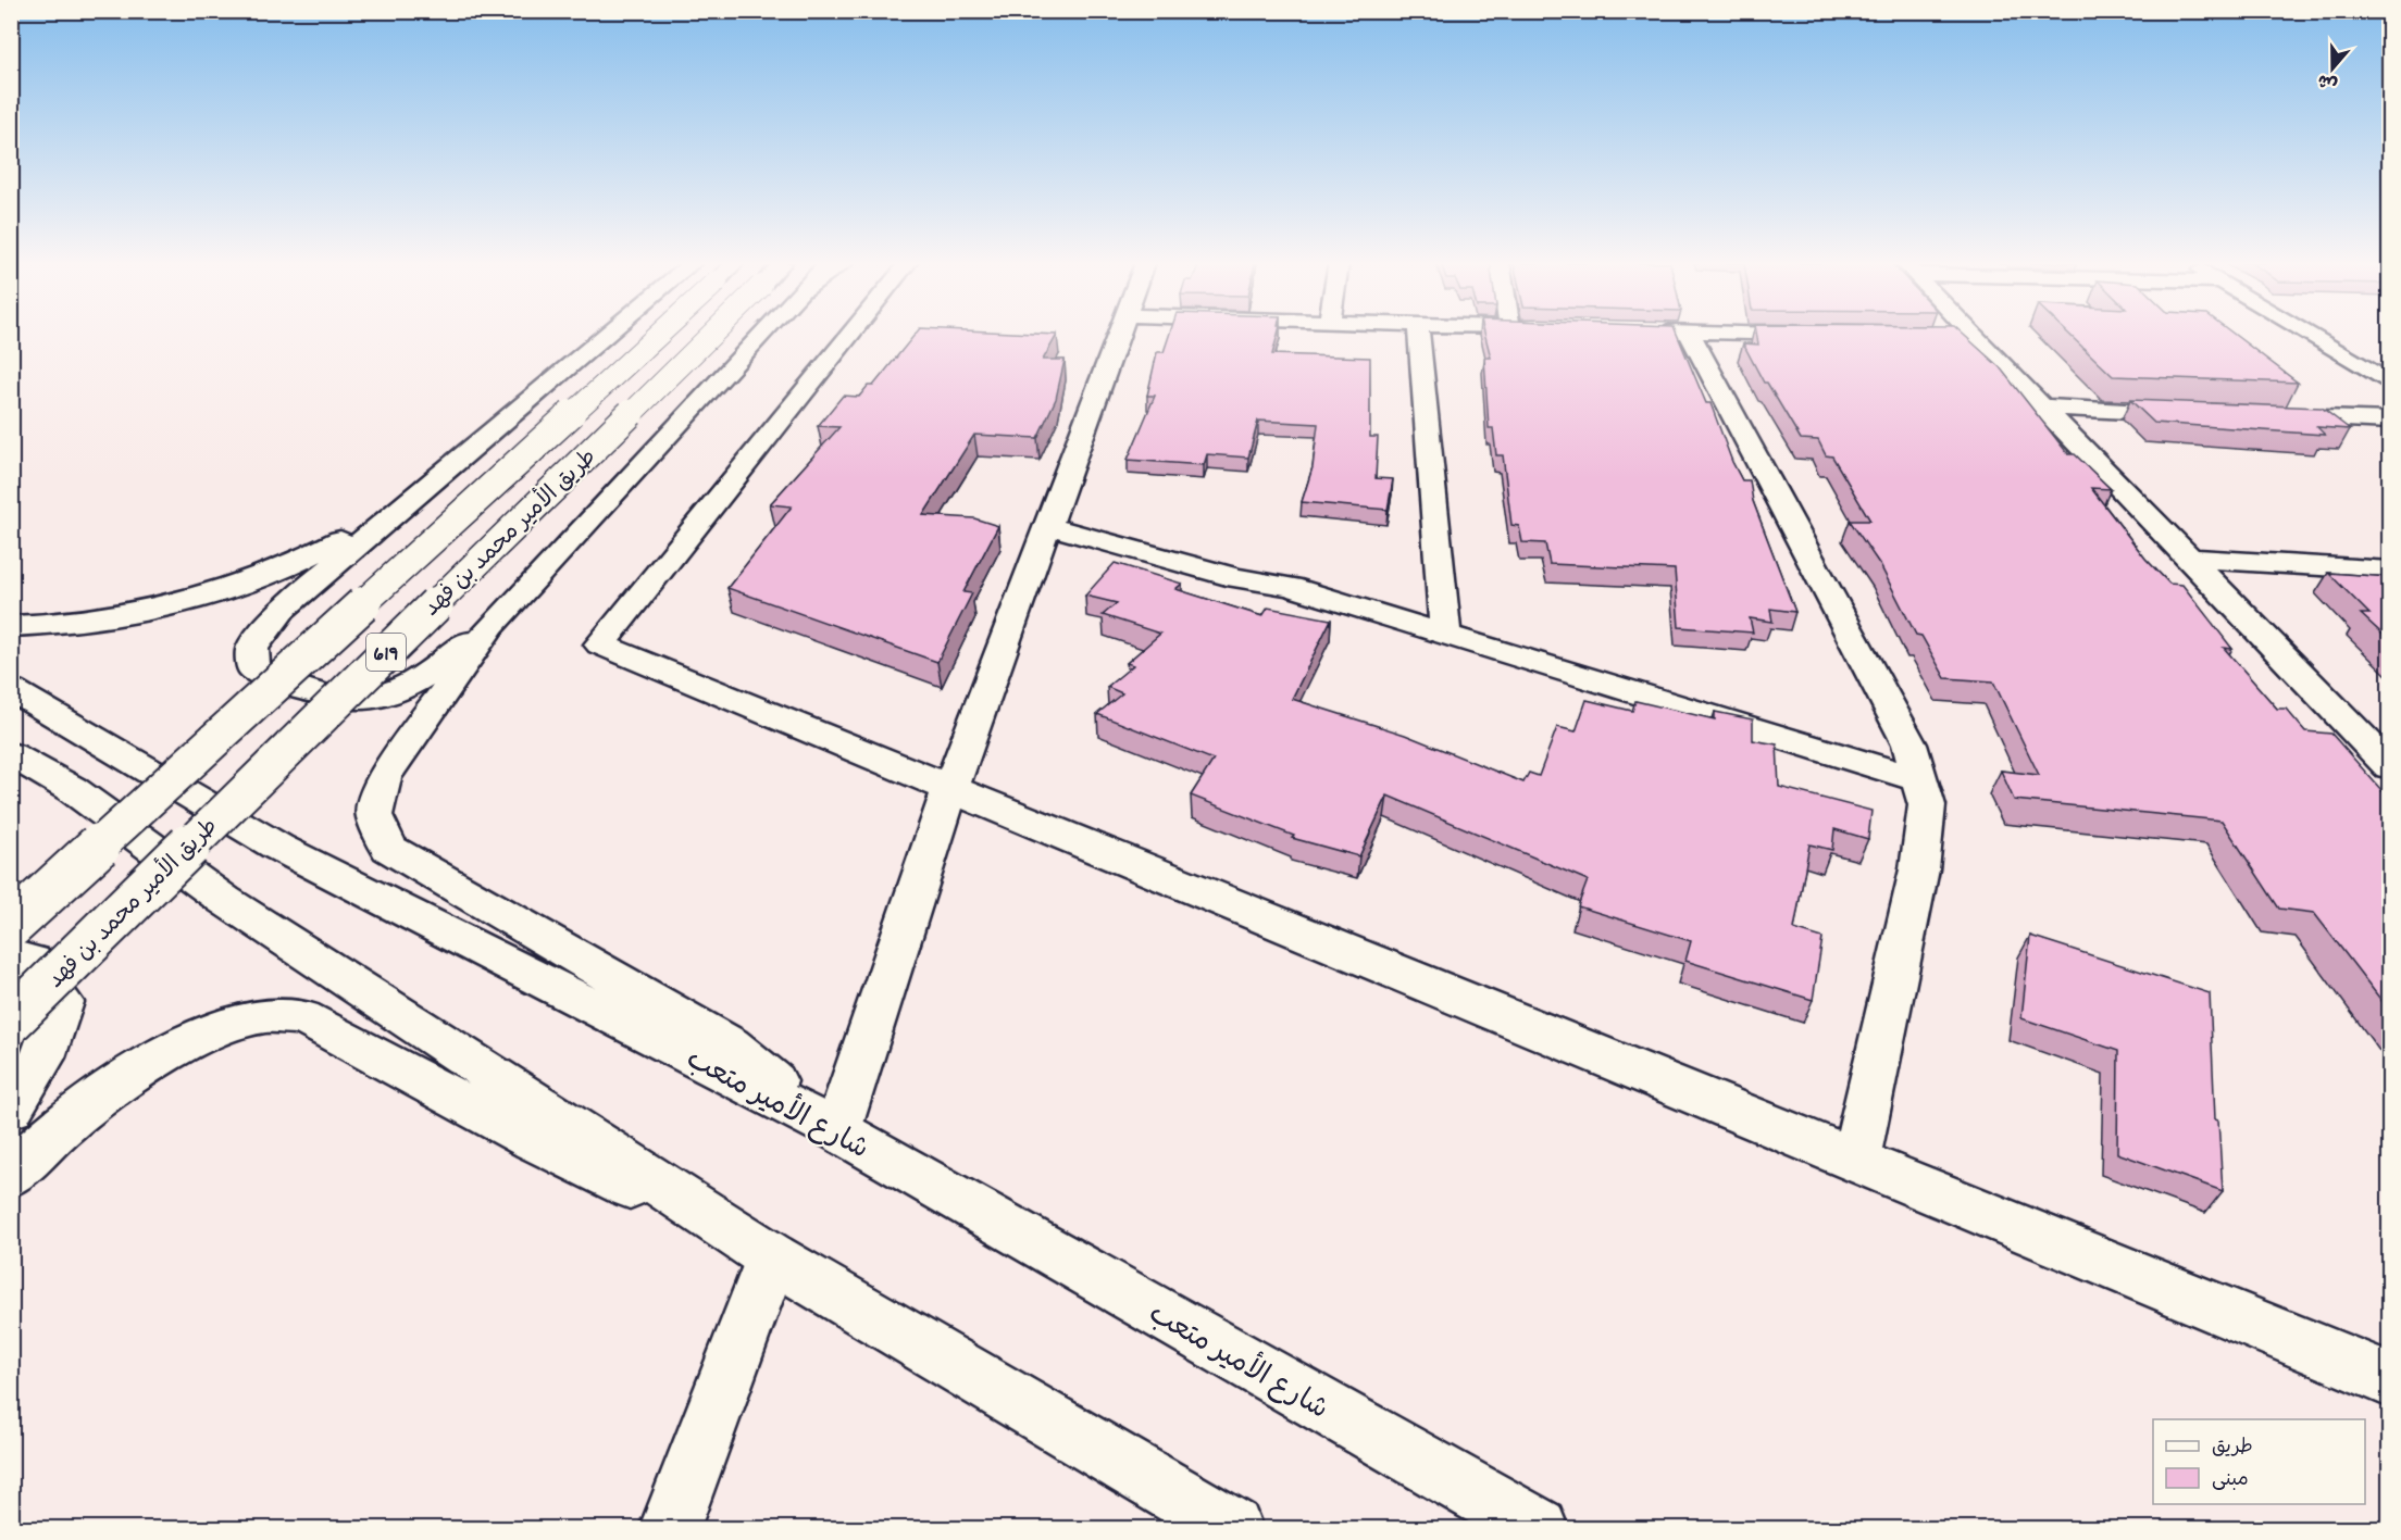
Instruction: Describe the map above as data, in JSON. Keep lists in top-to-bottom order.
{
  "streets": {
    "main road": ["طريق الأمير محمد بن فهد", "619", "شارع الأمير متعب"]
  },
  "legend": ["طريق", "مبنى"],
  "north": "bottom"
}
